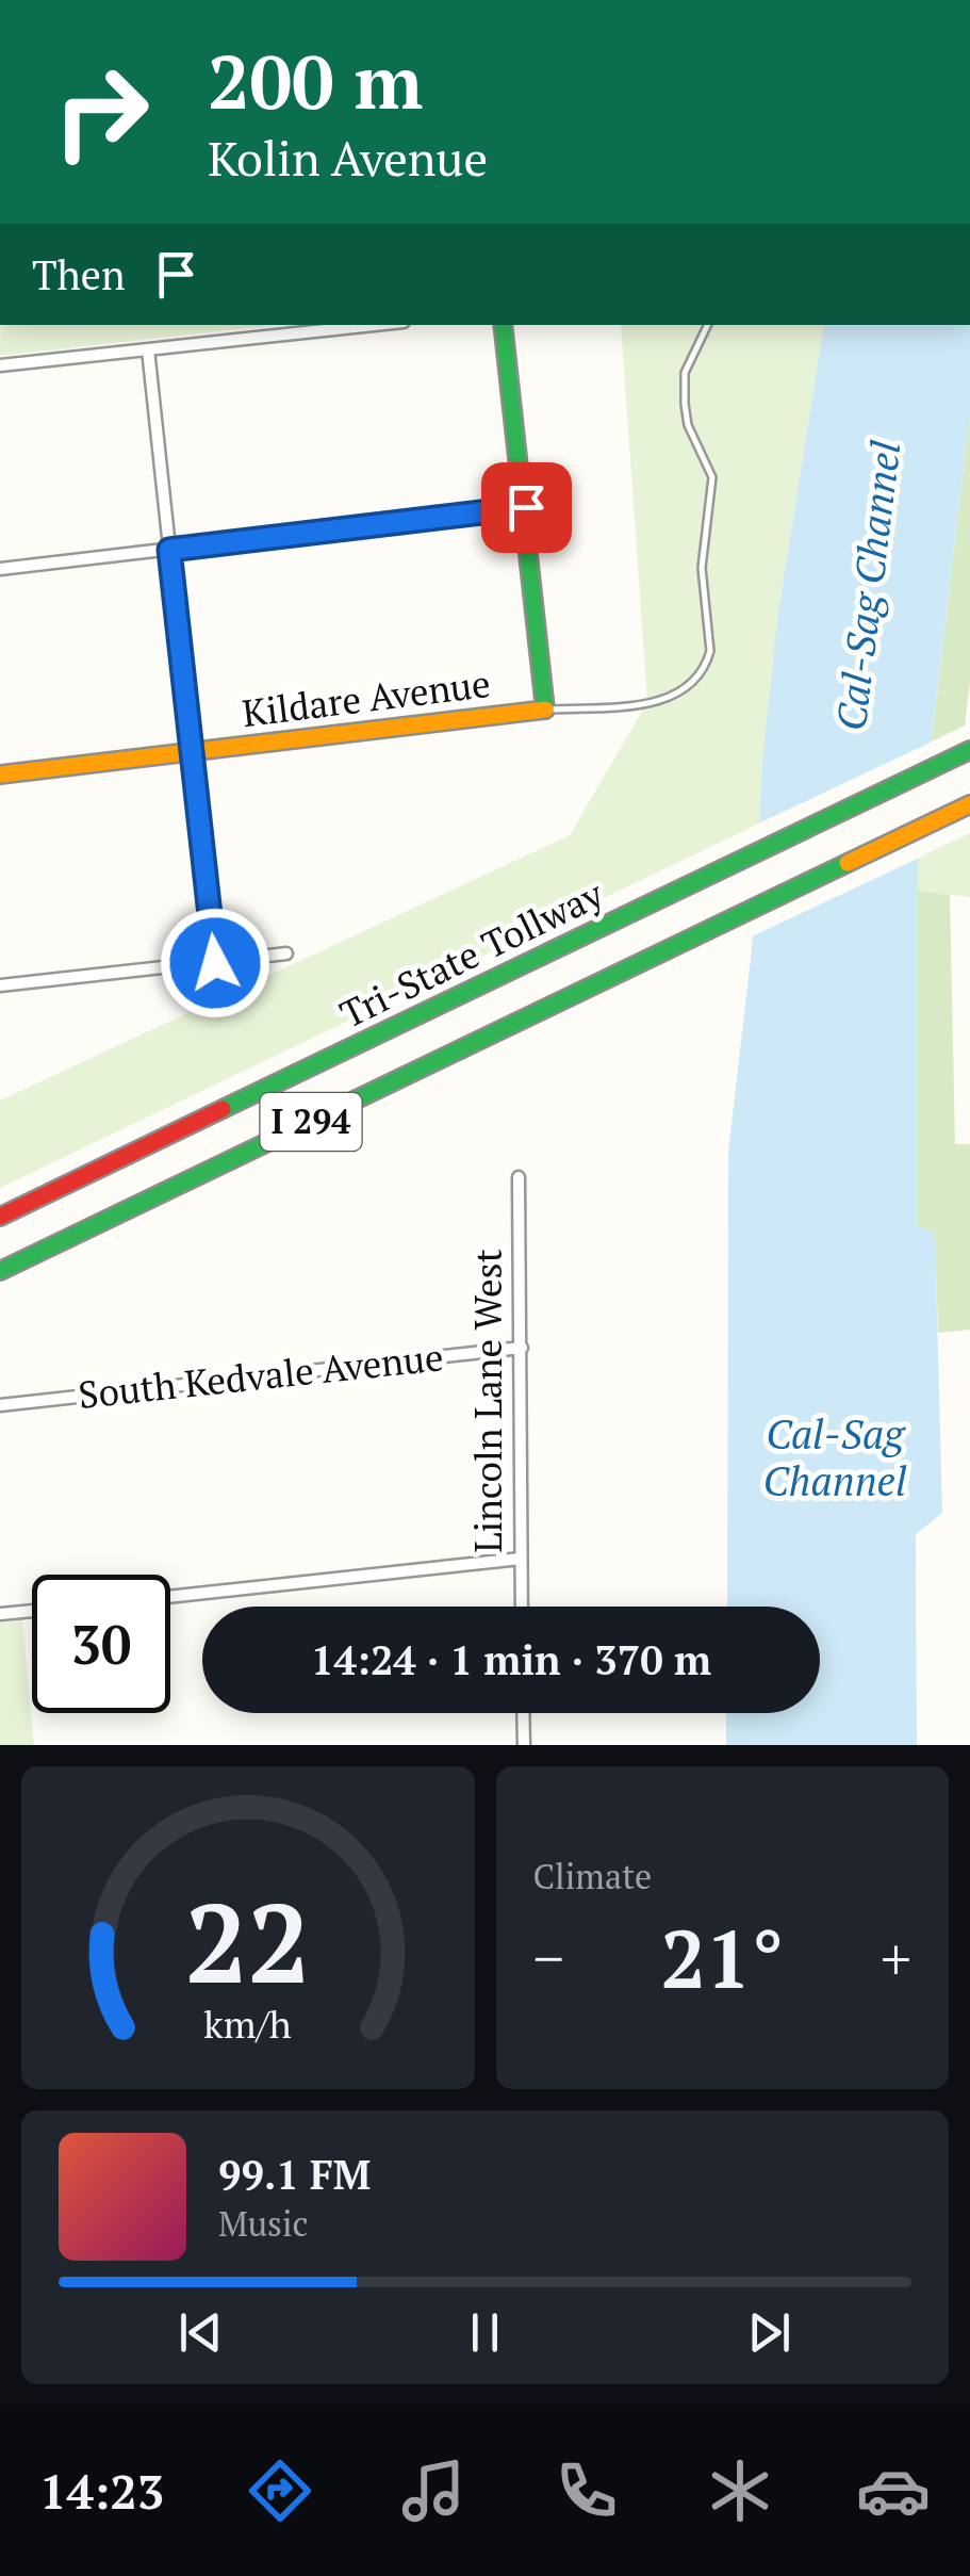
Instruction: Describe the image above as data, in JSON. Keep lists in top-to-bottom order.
{
  "streets": {
    "main road": ["Kildare Avenue", "Tri-State Tollway", "I 294"],
    "street": ["South Kedvale Avenue", "Lincoln Lane West"]
  },
  "crossings": [
    ["South Kedvale Avenue", "Lincoln Lane West"]
  ],
  "water": ["Cal-Sag Channel"],
  "page": {
    "turn": ["200 m", "Kolin Avenue"],
    "then": "Then",
    "limit": "30",
    "trip": "14:24 · 1 min · 370 m",
    "tile": "Climate",
    "heat": ["−", "21°", "+"],
    "song": ["99.1 FM", "Music"],
    "tabs": "14:23",
    "gauge": ["22", "km/h"]
  }
}
